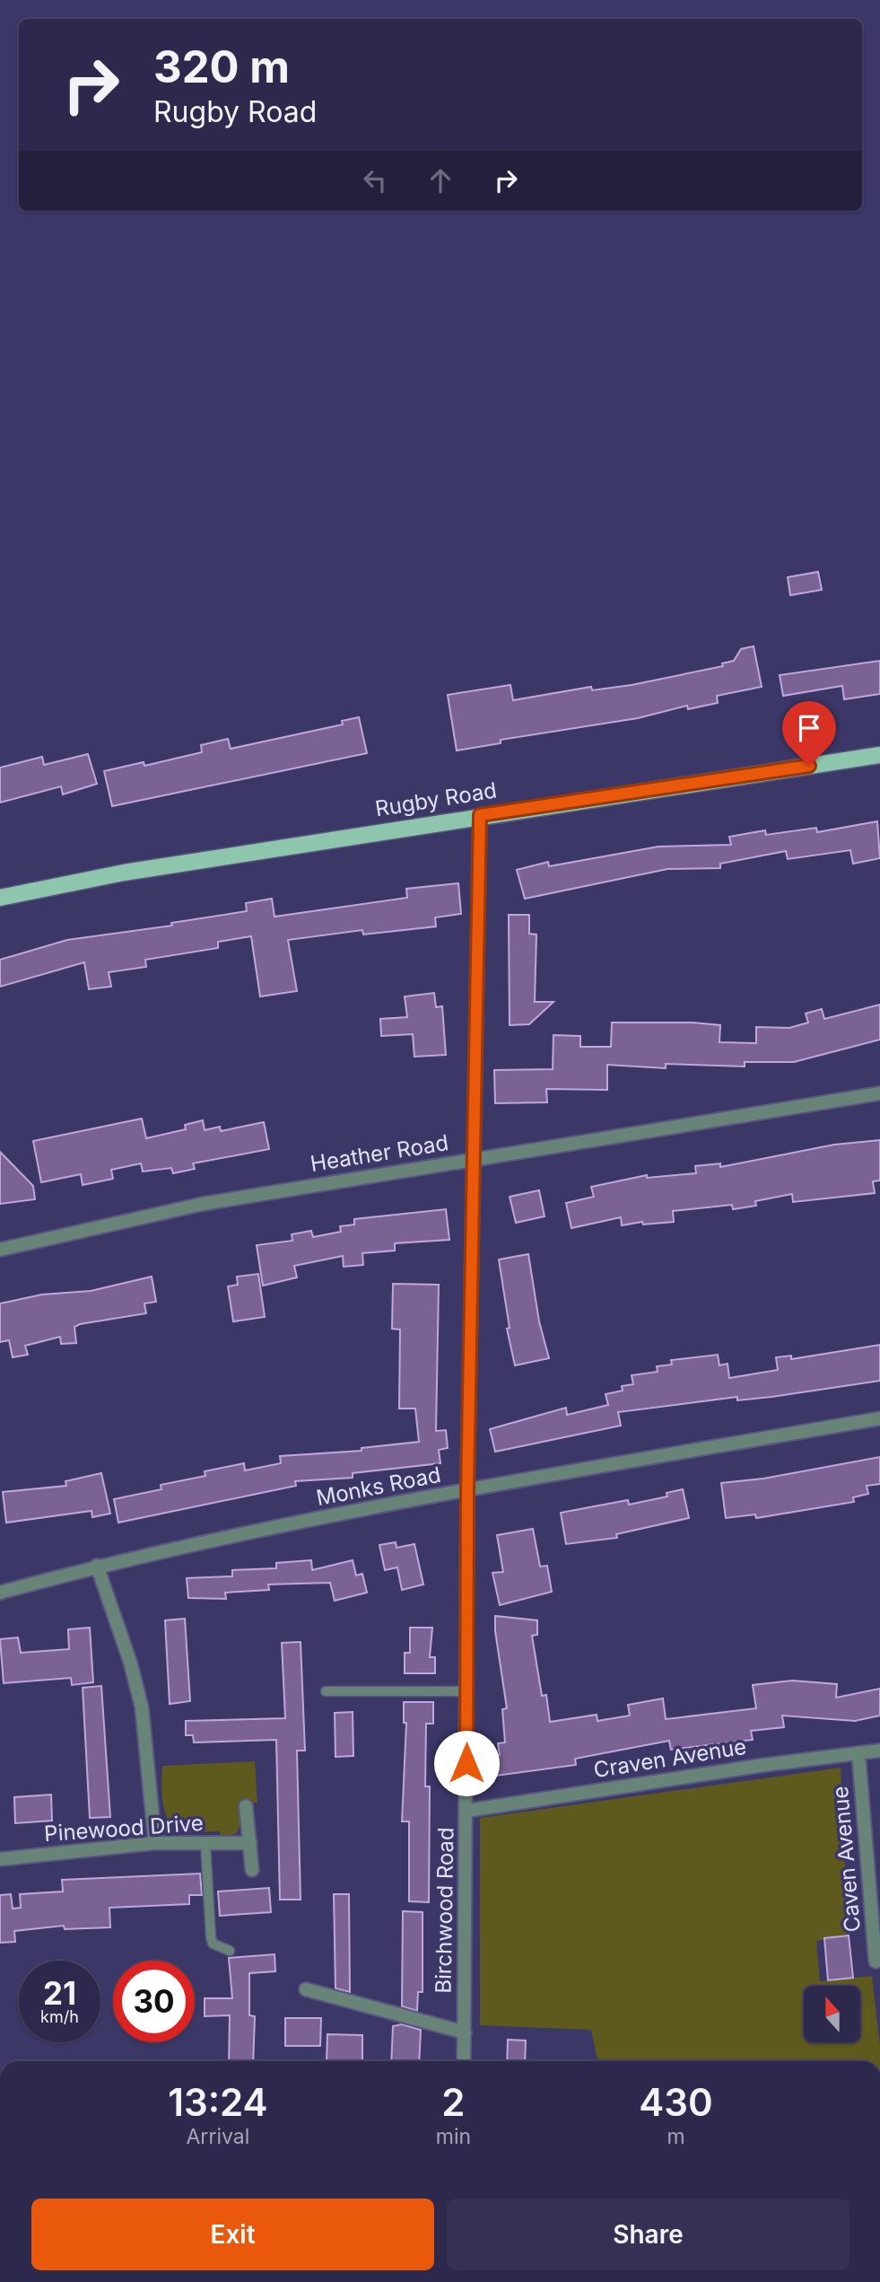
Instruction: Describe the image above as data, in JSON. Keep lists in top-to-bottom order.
{
  "streets": {
    "main road": ["Rugby Road"],
    "street": [
      "Heather Road",
      "Monks Road",
      "Craven Avenue",
      "Pinewood Drive",
      "Caven Avenue",
      "Birchwood Road"
    ]
  },
  "crossings": [
    ["Rugby Road", "Birchwood Road"],
    ["Heather Road", "Birchwood Road"],
    ["Monks Road", "Birchwood Road"],
    ["Craven Avenue", "Caven Avenue"],
    ["Craven Avenue", "Birchwood Road"]
  ],
  "north": "top",
  "page": {
    "turn": ["320 m", "Rugby Road"],
    "speed": "21 km/h",
    "limit": "30",
    "eta": [
      "13:24",
      "Arrival",
      "2",
      "min",
      "430",
      "m"
    ],
    "buttons": ["Exit", "Share"]
  }
}
